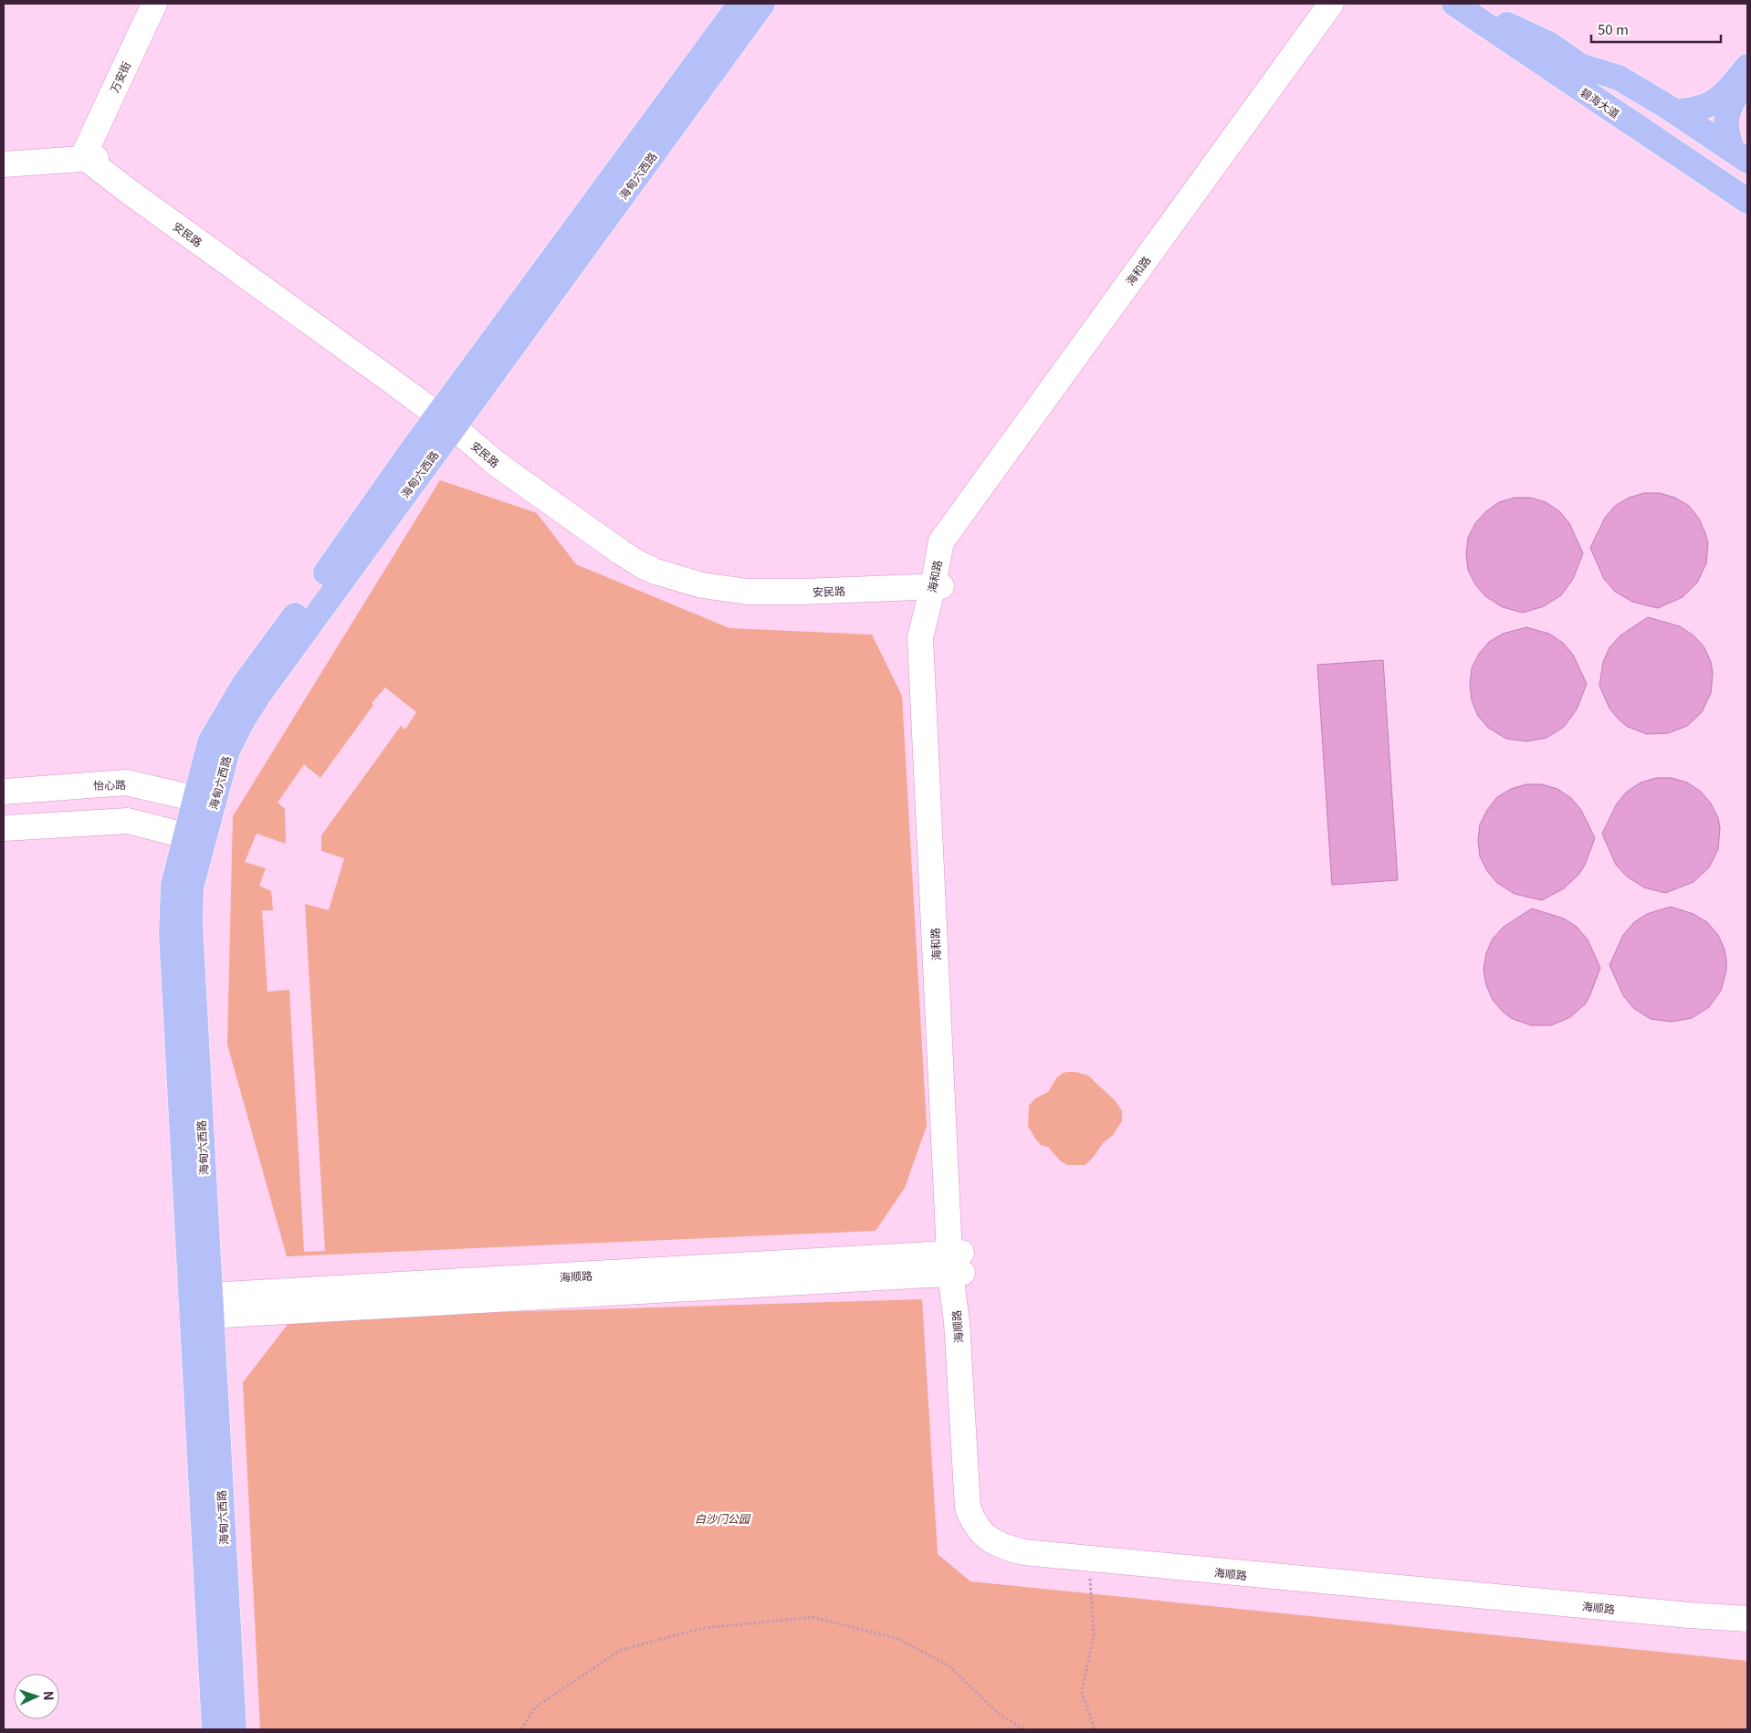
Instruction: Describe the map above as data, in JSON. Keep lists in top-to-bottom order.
{
  "streets": {
    "main road": ["碧海大道", "海甸六西路"],
    "street": [
      "万安街",
      "安民路",
      "海和路",
      "怡心路",
      "海顺路"
    ]
  },
  "crossings": [
    ["万安街", "安民路"],
    ["海甸六西路", "安民路"],
    ["海甸六西路", "怡心路"],
    ["海甸六西路", "海顺路"],
    ["安民路", "海和路"],
    ["海和路", "海顺路"]
  ],
  "parks": ["白沙门公园"],
  "scale_bar": "50 m",
  "north": "right"
}
